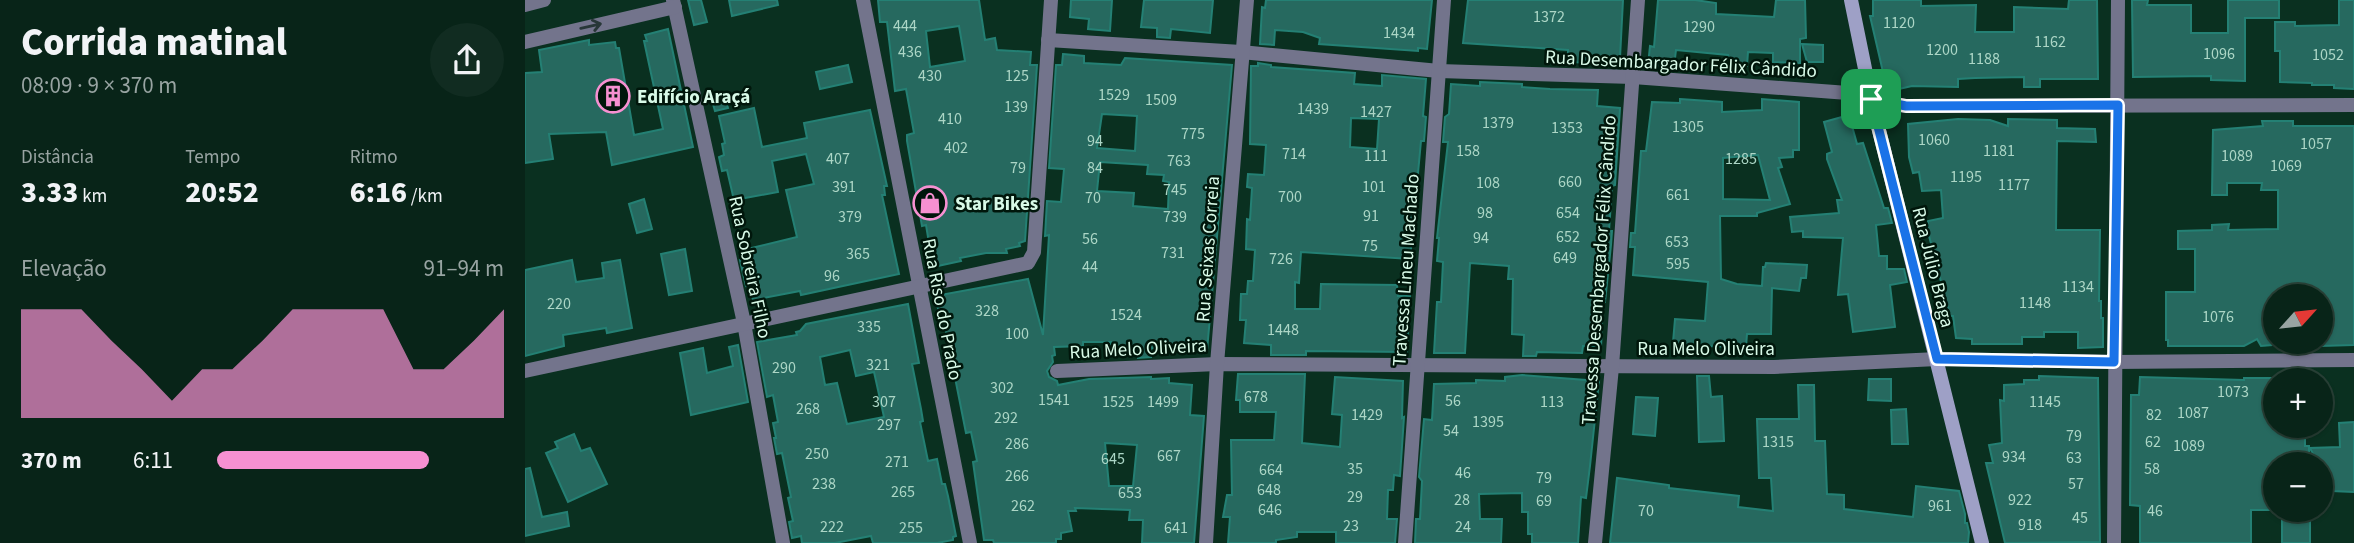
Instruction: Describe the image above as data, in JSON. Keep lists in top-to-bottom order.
{
  "streets": {
    "street": [
      "Rua Desembargador Félix Cândido",
      "Rua Seixas Correia",
      "Rua Sobreira Filho",
      "Rua Júlio Braga",
      "Travessa Lineu Machado",
      "Travessa Desembargador Félix Cândido",
      "Rua Riso do Prado",
      "Rua Melo Oliveira"
    ]
  },
  "crossings": [
    ["Rua Desembargador Félix Cândido", "Rua Seixas Correia"],
    ["Rua Desembargador Félix Cândido", "Rua Júlio Braga"],
    ["Rua Desembargador Félix Cândido", "Travessa Lineu Machado"],
    ["Rua Desembargador Félix Cândido", "Travessa Desembargador Félix Cândido"],
    ["Rua Seixas Correia", "Rua Melo Oliveira"],
    ["Rua Júlio Braga", "Rua Melo Oliveira"],
    ["Travessa Lineu Machado", "Rua Melo Oliveira"],
    ["Travessa Desembargador Félix Cândido", "Rua Melo Oliveira"]
  ],
  "places": {
    "building": ["Edifício Araçá"],
    "shop": ["Star Bikes"]
  },
  "house_numbers": [
    "1372",
    "1120",
    "444",
    "1290",
    "1434",
    "1162",
    "1200",
    "436",
    "1096",
    "1052",
    "1188",
    "430",
    "125",
    "1529",
    "1509",
    "139",
    "1439",
    "1427",
    "410",
    "1379",
    "1305",
    "1353",
    "775",
    "1060",
    "94",
    "1057",
    "402",
    "158",
    "1181",
    "714",
    "111",
    "1089",
    "407",
    "1285",
    "763",
    "1069",
    "79",
    "84",
    "1195",
    "660",
    "108",
    "1177",
    "391",
    "101",
    "745",
    "661",
    "700",
    "70",
    "98",
    "654",
    "91",
    "379",
    "739",
    "652",
    "94",
    "56",
    "653",
    "75",
    "731",
    "365",
    "649",
    "726",
    "595",
    "44",
    "96",
    "1134",
    "1148",
    "220",
    "328",
    "1524",
    "1076",
    "335",
    "1448",
    "100",
    "321",
    "290",
    "302",
    "1073",
    "678",
    "1541",
    "56",
    "307",
    "1525",
    "1499",
    "113",
    "1145",
    "268",
    "1087",
    "1429",
    "82",
    "292",
    "1395",
    "297",
    "54",
    "79",
    "1315",
    "62",
    "286",
    "1089",
    "250",
    "667",
    "934",
    "63",
    "645",
    "271",
    "35",
    "58",
    "664",
    "46",
    "266",
    "79",
    "238",
    "57",
    "648",
    "265",
    "653",
    "29",
    "28",
    "922",
    "69",
    "262",
    "961",
    "646",
    "70",
    "46",
    "45",
    "918",
    "23",
    "222",
    "24",
    "255",
    "641"
  ],
  "north": "top right",
  "page": {
    "heading": ["Corrida matinal", "08:09 · 9 × 370 m"],
    "stats": [
      ["Distância", "3.33 km"],
      ["Tempo", "20:52"],
      ["Ritmo", "6:16 /km"]
    ],
    "chart": ["Elevação", "91–94 m"],
    "map_buttons": ["+", "−"],
    "list": [
      {
        "name": "370 m",
        "note": "6:11"
      }
    ]
  }
}
